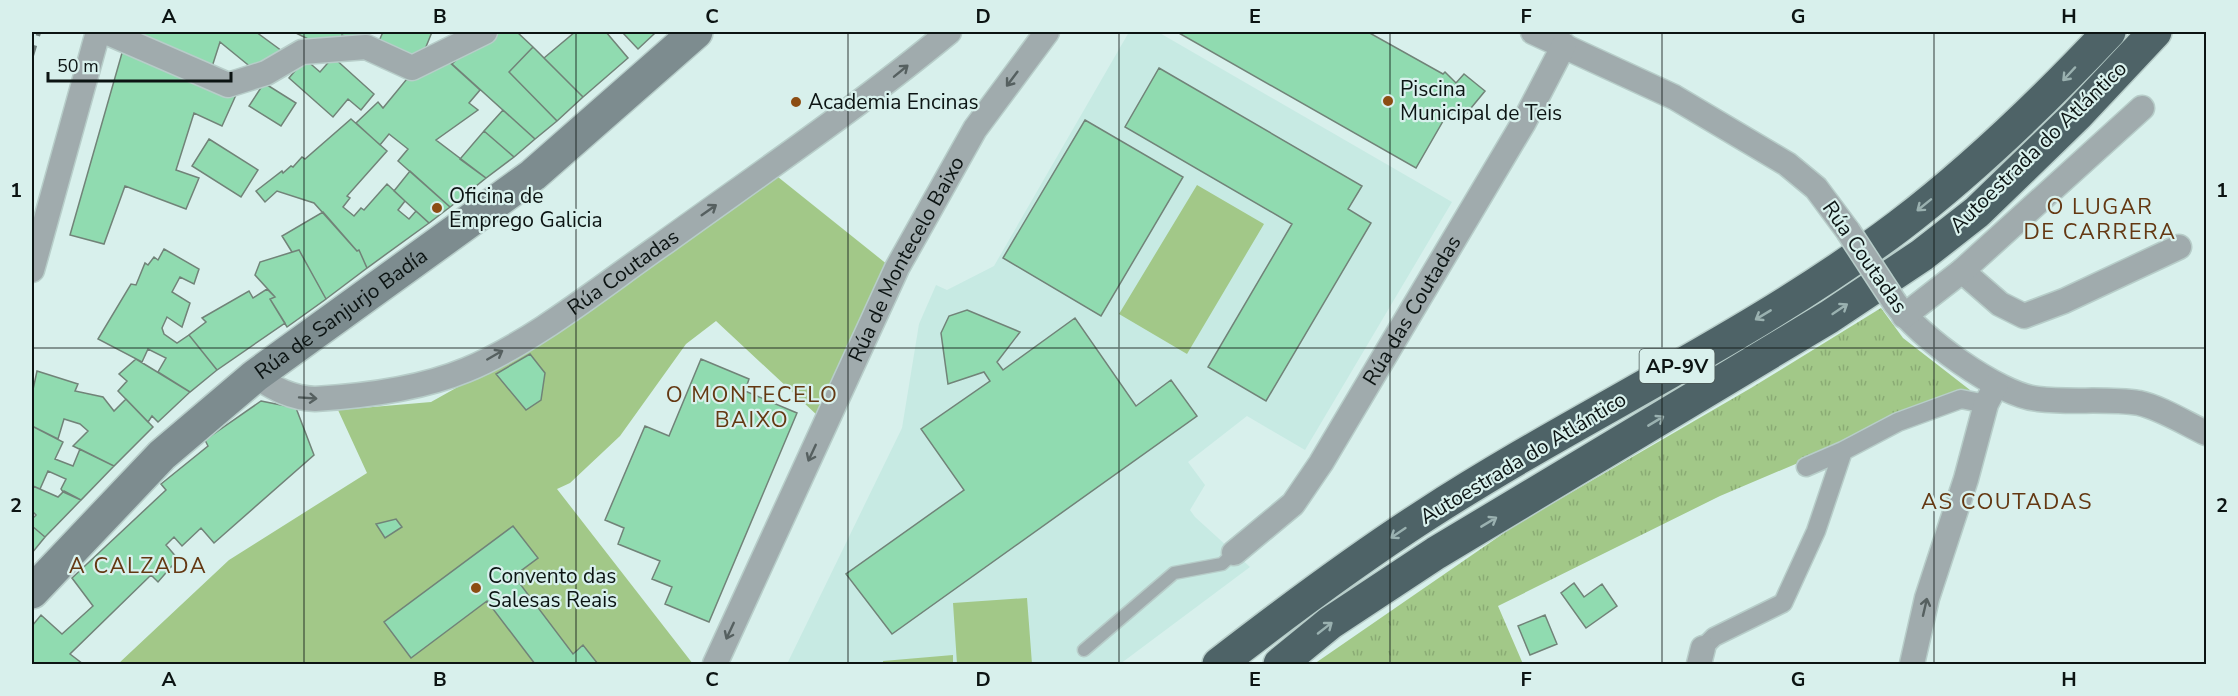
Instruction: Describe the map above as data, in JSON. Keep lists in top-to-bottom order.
{
  "streets": {
    "highway": ["Autoestrada do Atlántico", "AP-9V"],
    "main road": ["Rúa de Sanjurjo Badía"],
    "street": ["Rúa Coutadas", "Rúa de Montecelo Baixo", "Rúa das Coutadas"]
  },
  "crossings": [
    ["Rúa Coutadas", "Rúa das Coutadas"],
    ["Rúa Coutadas", "Rúa de Sanjurjo Badía"]
  ],
  "one_way": ["Rúa Coutadas", "Rúa de Montecelo Baixo"],
  "districts": [
    "O LUGAR DE CARRERA",
    "O MONTECELO BAIXO",
    "AS COUTADAS",
    "A CALZADA"
  ],
  "places": [
    "Piscina Municipal de Teis",
    "Academia Encinas",
    "Oficina de Emprego Galicia",
    "Convento das Salesas Reais"
  ],
  "scale_bar": "50 m",
  "grid": {
    "columns": [
      "A",
      "B",
      "C",
      "D",
      "E",
      "F",
      "G",
      "H"
    ],
    "rows": ["1", "2"]
  }
}
